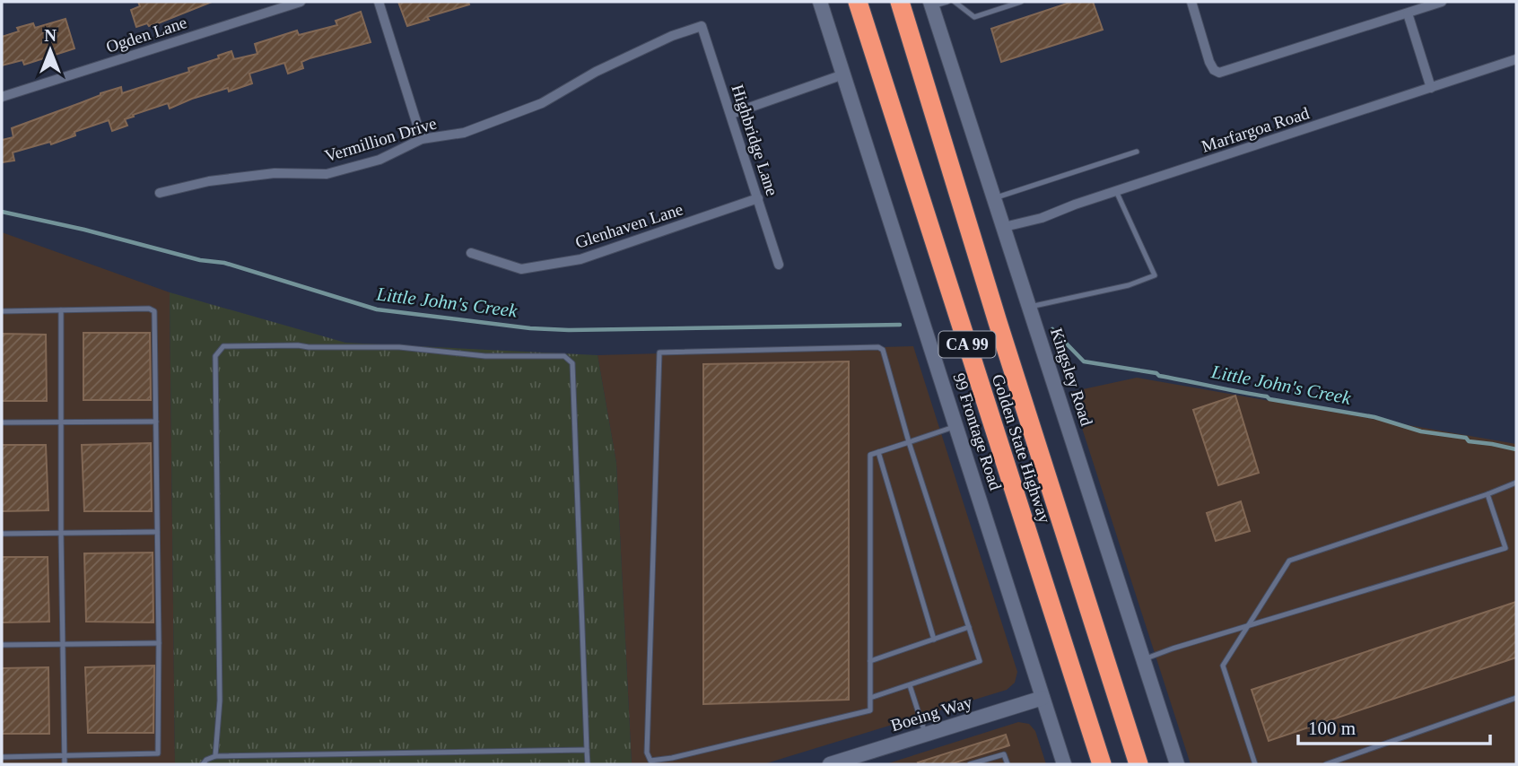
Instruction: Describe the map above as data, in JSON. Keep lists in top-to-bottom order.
{
  "streets": {
    "highway": ["CA 99", "Golden State Highway"],
    "street": [
      "Ogden Lane",
      "Marfargoa Road",
      "Vermillion Drive",
      "Highbridge Lane",
      "Glenhaven Lane",
      "Kingsley Road",
      "99 Frontage Road",
      "Boeing Way"
    ]
  },
  "crossings": [
    ["Marfargoa Road", "Kingsley Road"],
    ["Vermillion Drive", "Highbridge Lane"],
    ["Highbridge Lane", "Glenhaven Lane"],
    ["99 Frontage Road", "Boeing Way"]
  ],
  "water": ["Little John's Creek"],
  "scale_bar": "100 m",
  "north": "top"
}
